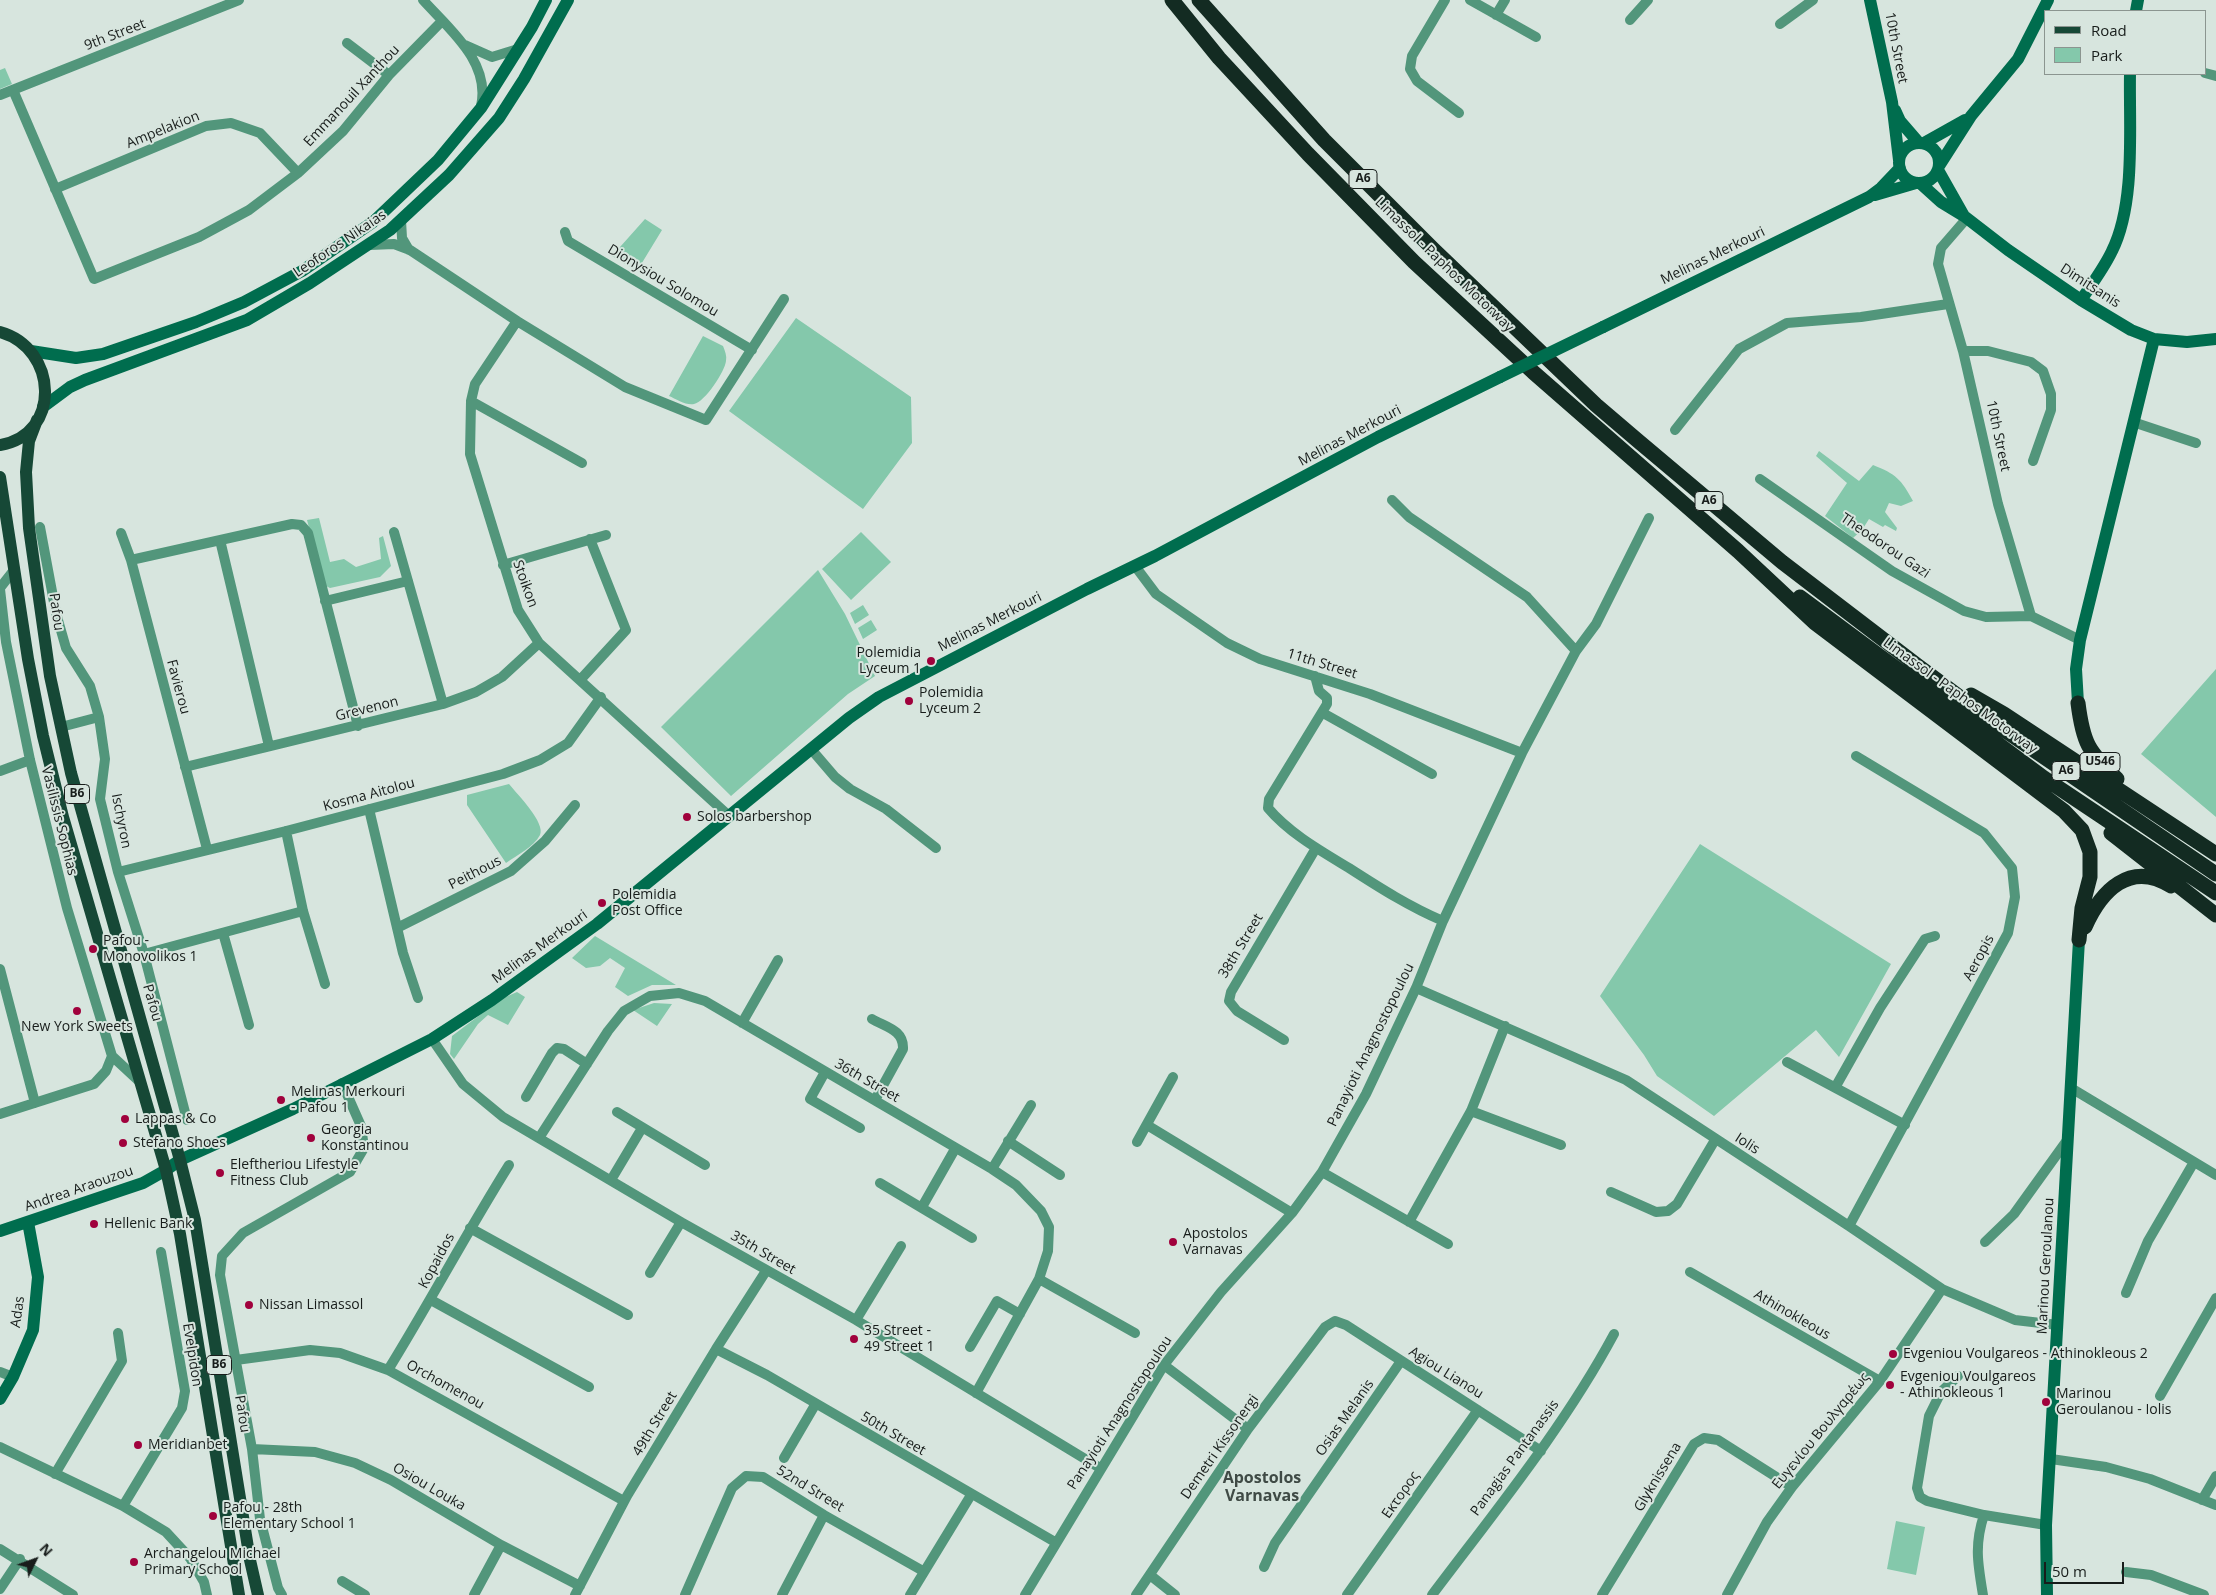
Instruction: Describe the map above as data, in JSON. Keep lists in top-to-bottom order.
{
  "streets": {
    "highway": ["A6", "Limassol - Paphos Motorway", "U546"],
    "main road": [
      "10th Street",
      "Leoforos Nikaias",
      "Melinas Merkouri",
      "Dimitsanis",
      "Pafou",
      "B6",
      "Andrea Araouzou",
      "Marinou Geroulanou",
      "Adas"
    ],
    "street": [
      "9th Street",
      "Emmanouil Xanthou",
      "Ampelakion",
      "Dionysiou Solomou",
      "Theodorou Gazi",
      "Stoikon",
      "11th Street",
      "Favierou",
      "Grevenon",
      "Kosma Aitolou",
      "Vasilissis Sophias",
      "Ischyron",
      "Peithous",
      "38th Street",
      "Aeropis",
      "Panayioti Anagnostopoulou",
      "36th Street",
      "Iolis",
      "35th Street",
      "Kopaidos",
      "Athinokleous",
      "Evelpidon",
      "Agiou Lianou",
      "Orchomenou",
      "Osias Melanis",
      "49th Street",
      "Ευγενίου Βουλγαρέως",
      "50th Street",
      "Demetri Kissonergi",
      "Panagias Pantanassis",
      "Glyknissena",
      "Osiou Louka",
      "52nd Street",
      "Εκτορος"
    ]
  },
  "crossings": [
    ["10th Street", "Melinas Merkouri"],
    ["10th Street", "Dimitsanis"],
    ["10th Street", "Theodorou Gazi"],
    ["Emmanouil Xanthou", "Ampelakion"],
    ["Leoforos Nikaias", "B6"],
    ["Melinas Merkouri", "Dimitsanis"],
    ["Melinas Merkouri", "Stoikon"],
    ["Melinas Merkouri", "Pafou"],
    ["Melinas Merkouri", "11th Street"],
    ["Melinas Merkouri", "Andrea Araouzou"],
    ["Melinas Merkouri", "35th Street"],
    ["Dimitsanis", "U546"],
    ["Stoikon", "Grevenon"],
    ["Stoikon", "Kosma Aitolou"],
    ["Pafou", "B6"],
    ["Pafou", "Andrea Araouzou"],
    ["11th Street", "Panayioti Anagnostopoulou"],
    ["Favierou", "Grevenon"],
    ["Favierou", "Kosma Aitolou"],
    ["B6", "Andrea Araouzou"],
    ["Kosma Aitolou", "Ischyron"],
    ["Aeropis", "Iolis"],
    ["Panayioti Anagnostopoulou", "Iolis"],
    ["Panayioti Anagnostopoulou", "35th Street"],
    ["Panayioti Anagnostopoulou", "50th Street"],
    ["36th Street", "35th Street"],
    ["Iolis", "Marinou Geroulanou"],
    ["Iolis", "Ευγενίου Βουλγαρέως"],
    ["Andrea Araouzou", "Adas"],
    ["35th Street", "49th Street"],
    ["Kopaidos", "Orchomenou"],
    ["Athinokleous", "Ευγενίου Βουλγαρέως"],
    ["Agiou Lianou", "Osias Melanis"],
    ["Agiou Lianou", "Demetri Kissonergi"],
    ["Agiou Lianou", "Panagias Pantanassis"],
    ["Agiou Lianou", "Εκτορος"],
    ["Orchomenou", "49th Street"],
    ["49th Street", "50th Street"],
    ["49th Street", "Osiou Louka"],
    ["Ευγενίου Βουλγαρέως", "Glyknissena"]
  ],
  "districts": ["Apostolos Varnavas"],
  "places": [
    "Polemidia Lyceum 1",
    "Polemidia Lyceum 2",
    "Solos barbershop",
    "Polemidia Post Office",
    "Pafou - Monovolikos 1",
    "New York Sweets",
    "Melinas Merkouri - Pafou 1",
    "Lappas & Co",
    "Georgia Konstantinou",
    "Stefano Shoes",
    "Eleftheriou Lifestyle Fitness Club",
    "Hellenic Bank",
    "Apostolos Varnavas",
    "Nissan Limassol",
    "35 Street - 49 Street 1",
    "Evgeniou Voulgareos - Athinokleous 2",
    "Evgeniou Voulgareos - Athinokleous 1",
    "Marinou Geroulanou - Iolis",
    "Meridianbet",
    "Pafou - 28th Elementary School 1",
    "Archangelou Michael Primary School"
  ],
  "legend": ["Road", "Park"],
  "scale_bar": "50 m",
  "north": "top right"
}
